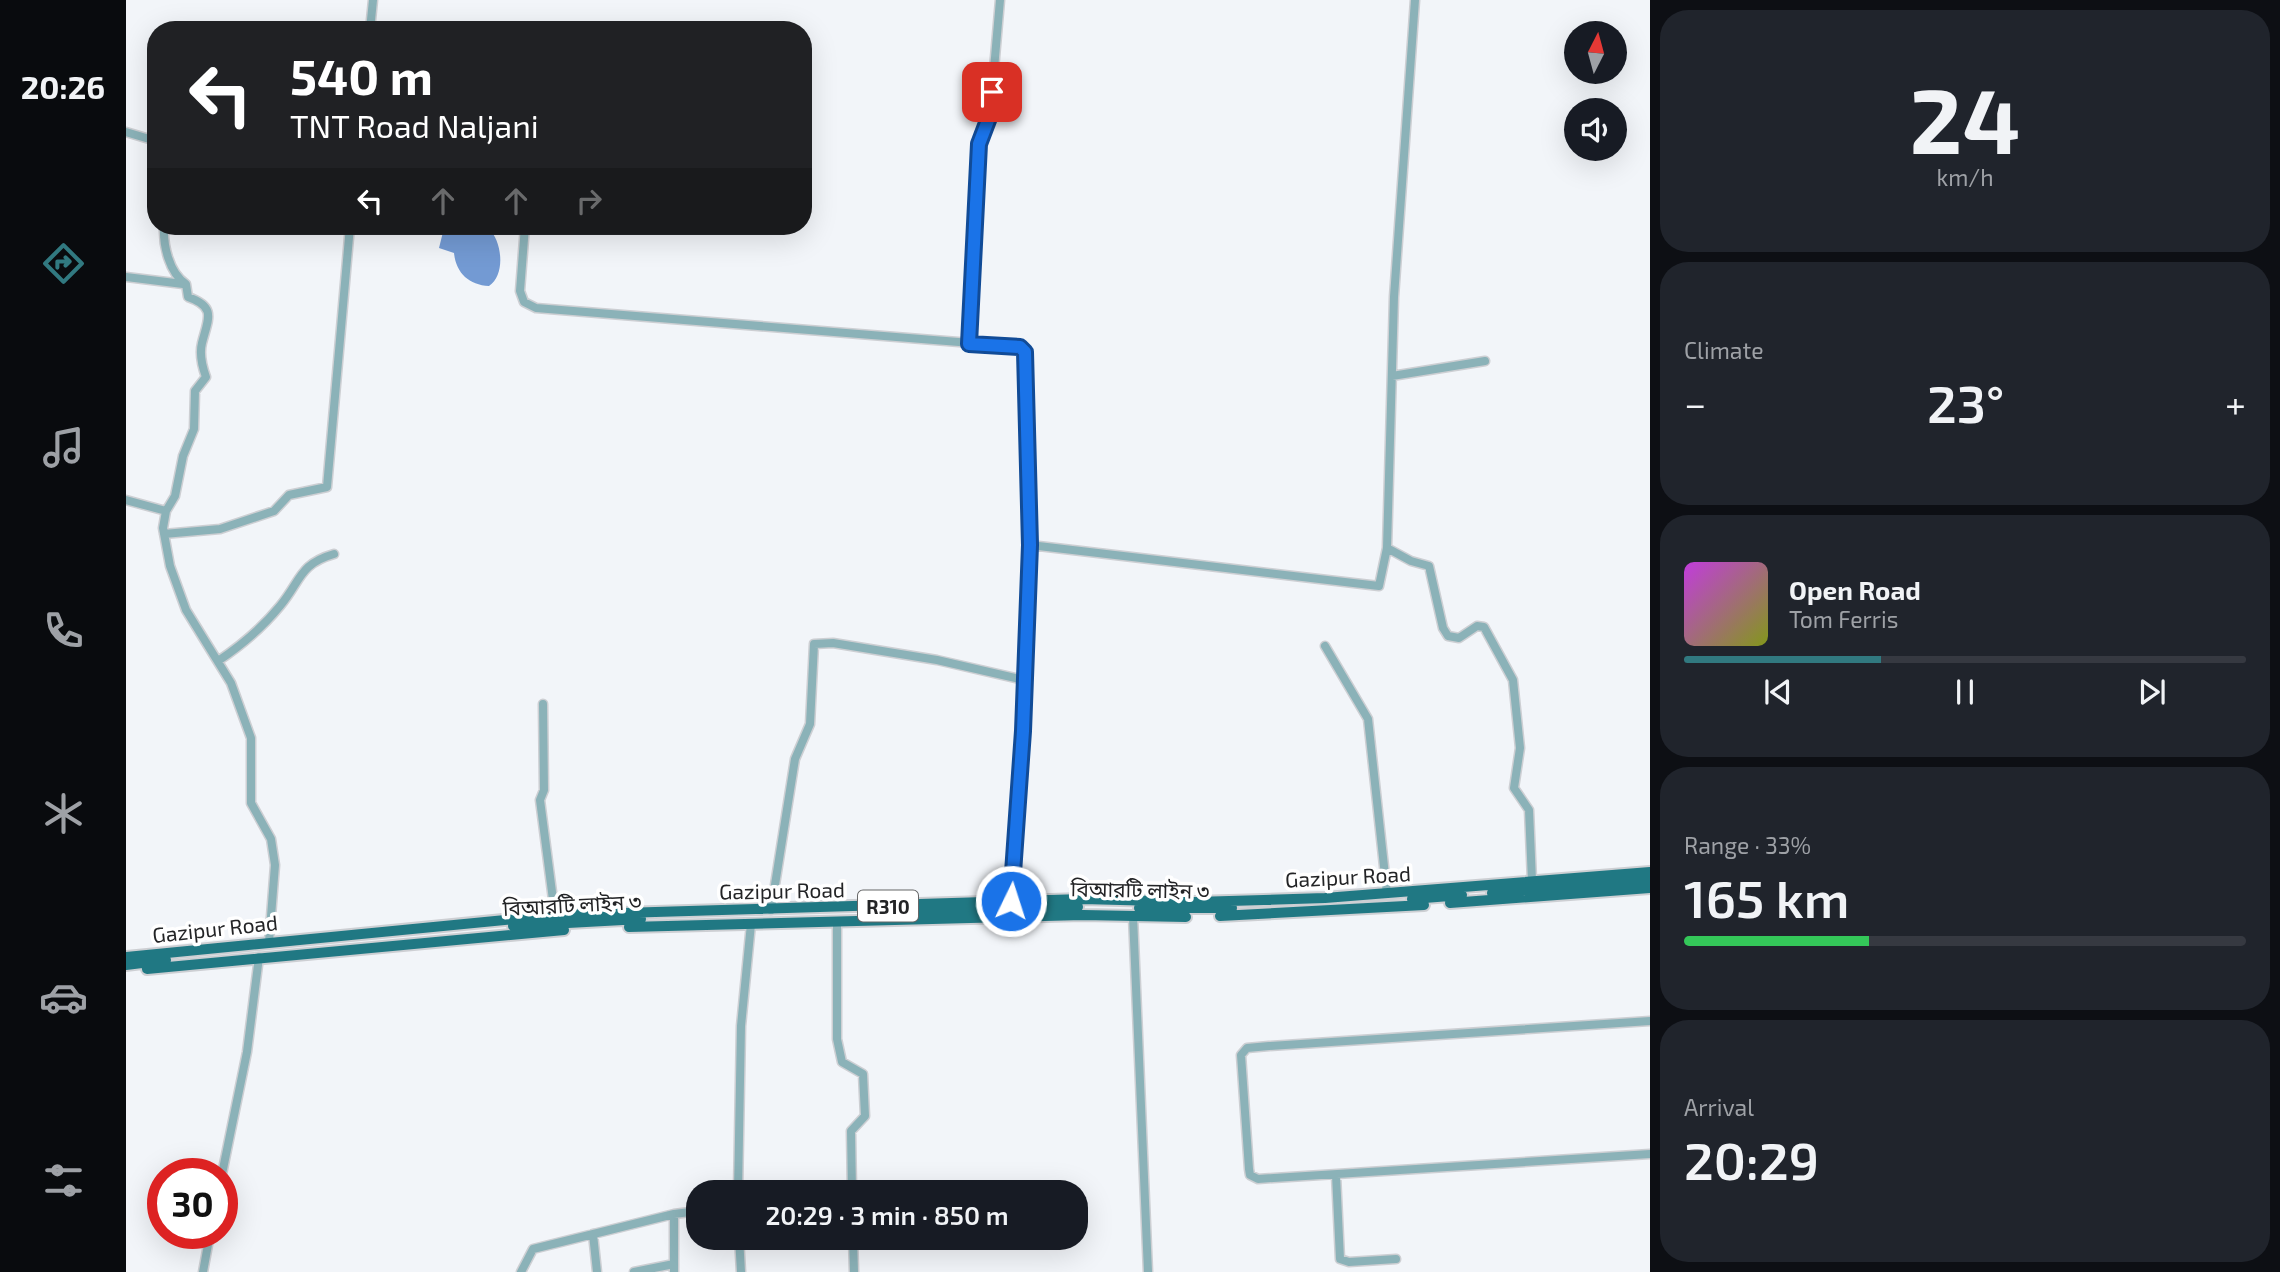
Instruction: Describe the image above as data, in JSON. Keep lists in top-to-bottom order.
{
  "streets": {
    "main road": ["Gazipur Road", "বিআরটি লাইন ৩", "R310"]
  },
  "north": "top",
  "page": {
    "tabs": "20:26",
    "tile": [
      ["24", "km/h"],
      "Climate",
      ["Range · 33%", "165 km"],
      ["Arrival", "20:29"]
    ],
    "turn": ["540 m", "TNT Road Naljani"],
    "heat": ["−", "23°", "+"],
    "song": ["Open Road", "Tom Ferris"],
    "limit": "30",
    "trip": "20:29 · 3 min · 850 m"
  }
}
